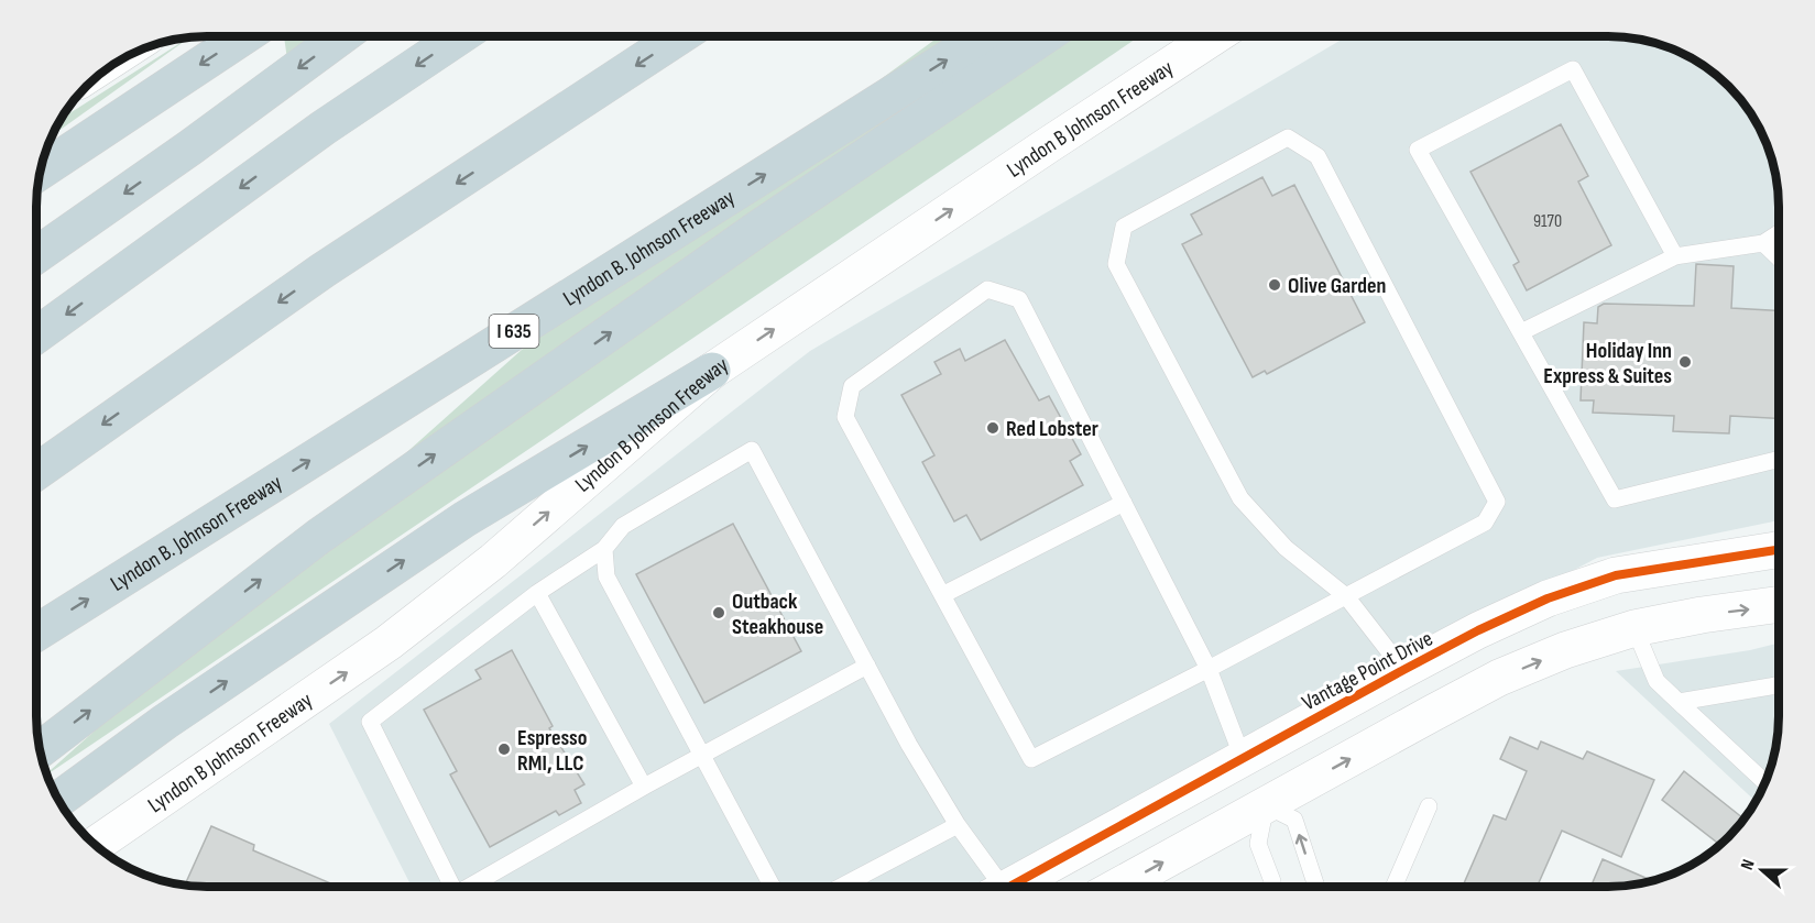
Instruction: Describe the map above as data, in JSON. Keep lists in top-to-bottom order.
{
  "streets": {
    "highway": ["Lyndon B. Johnson Freeway", "I 635"],
    "street": ["Lyndon B Johnson Freeway", "Vantage Point Drive"]
  },
  "one_way": ["Lyndon B Johnson Freeway"],
  "places": [
    "Olive Garden",
    "Holiday Inn Express & Suites",
    "Red Lobster",
    "Outback Steakhouse",
    "Espresso RMI, LLC"
  ],
  "house_numbers": ["9170"],
  "north": "left"
}
